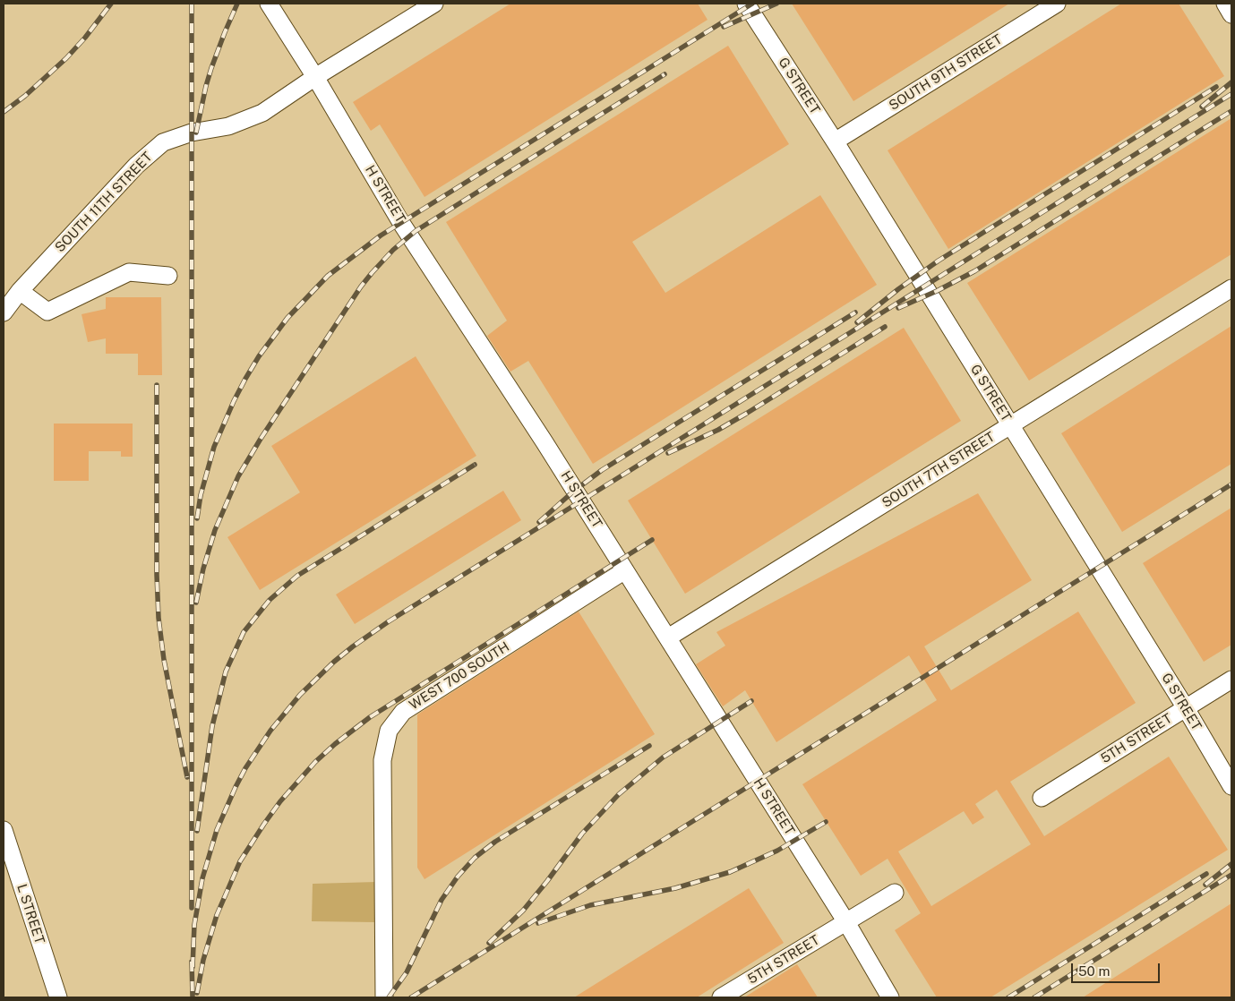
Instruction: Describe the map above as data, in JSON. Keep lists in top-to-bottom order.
{
  "streets": {
    "lane": [
      "SOUTH 9TH STREET",
      "G STREET",
      "H STREET",
      "SOUTH 11TH STREET",
      "SOUTH 7TH STREET",
      "WEST 700 SOUTH",
      "5TH STREET",
      "L STREET"
    ]
  },
  "crossings": [
    ["SOUTH 9TH STREET", "G STREET"],
    ["G STREET", "SOUTH 7TH STREET"],
    ["G STREET", "5TH STREET"],
    ["H STREET", "SOUTH 11TH STREET"],
    ["H STREET", "SOUTH 7TH STREET"],
    ["H STREET", "WEST 700 SOUTH"],
    ["H STREET", "5TH STREET"]
  ],
  "scale_bar": "50 m"
}
